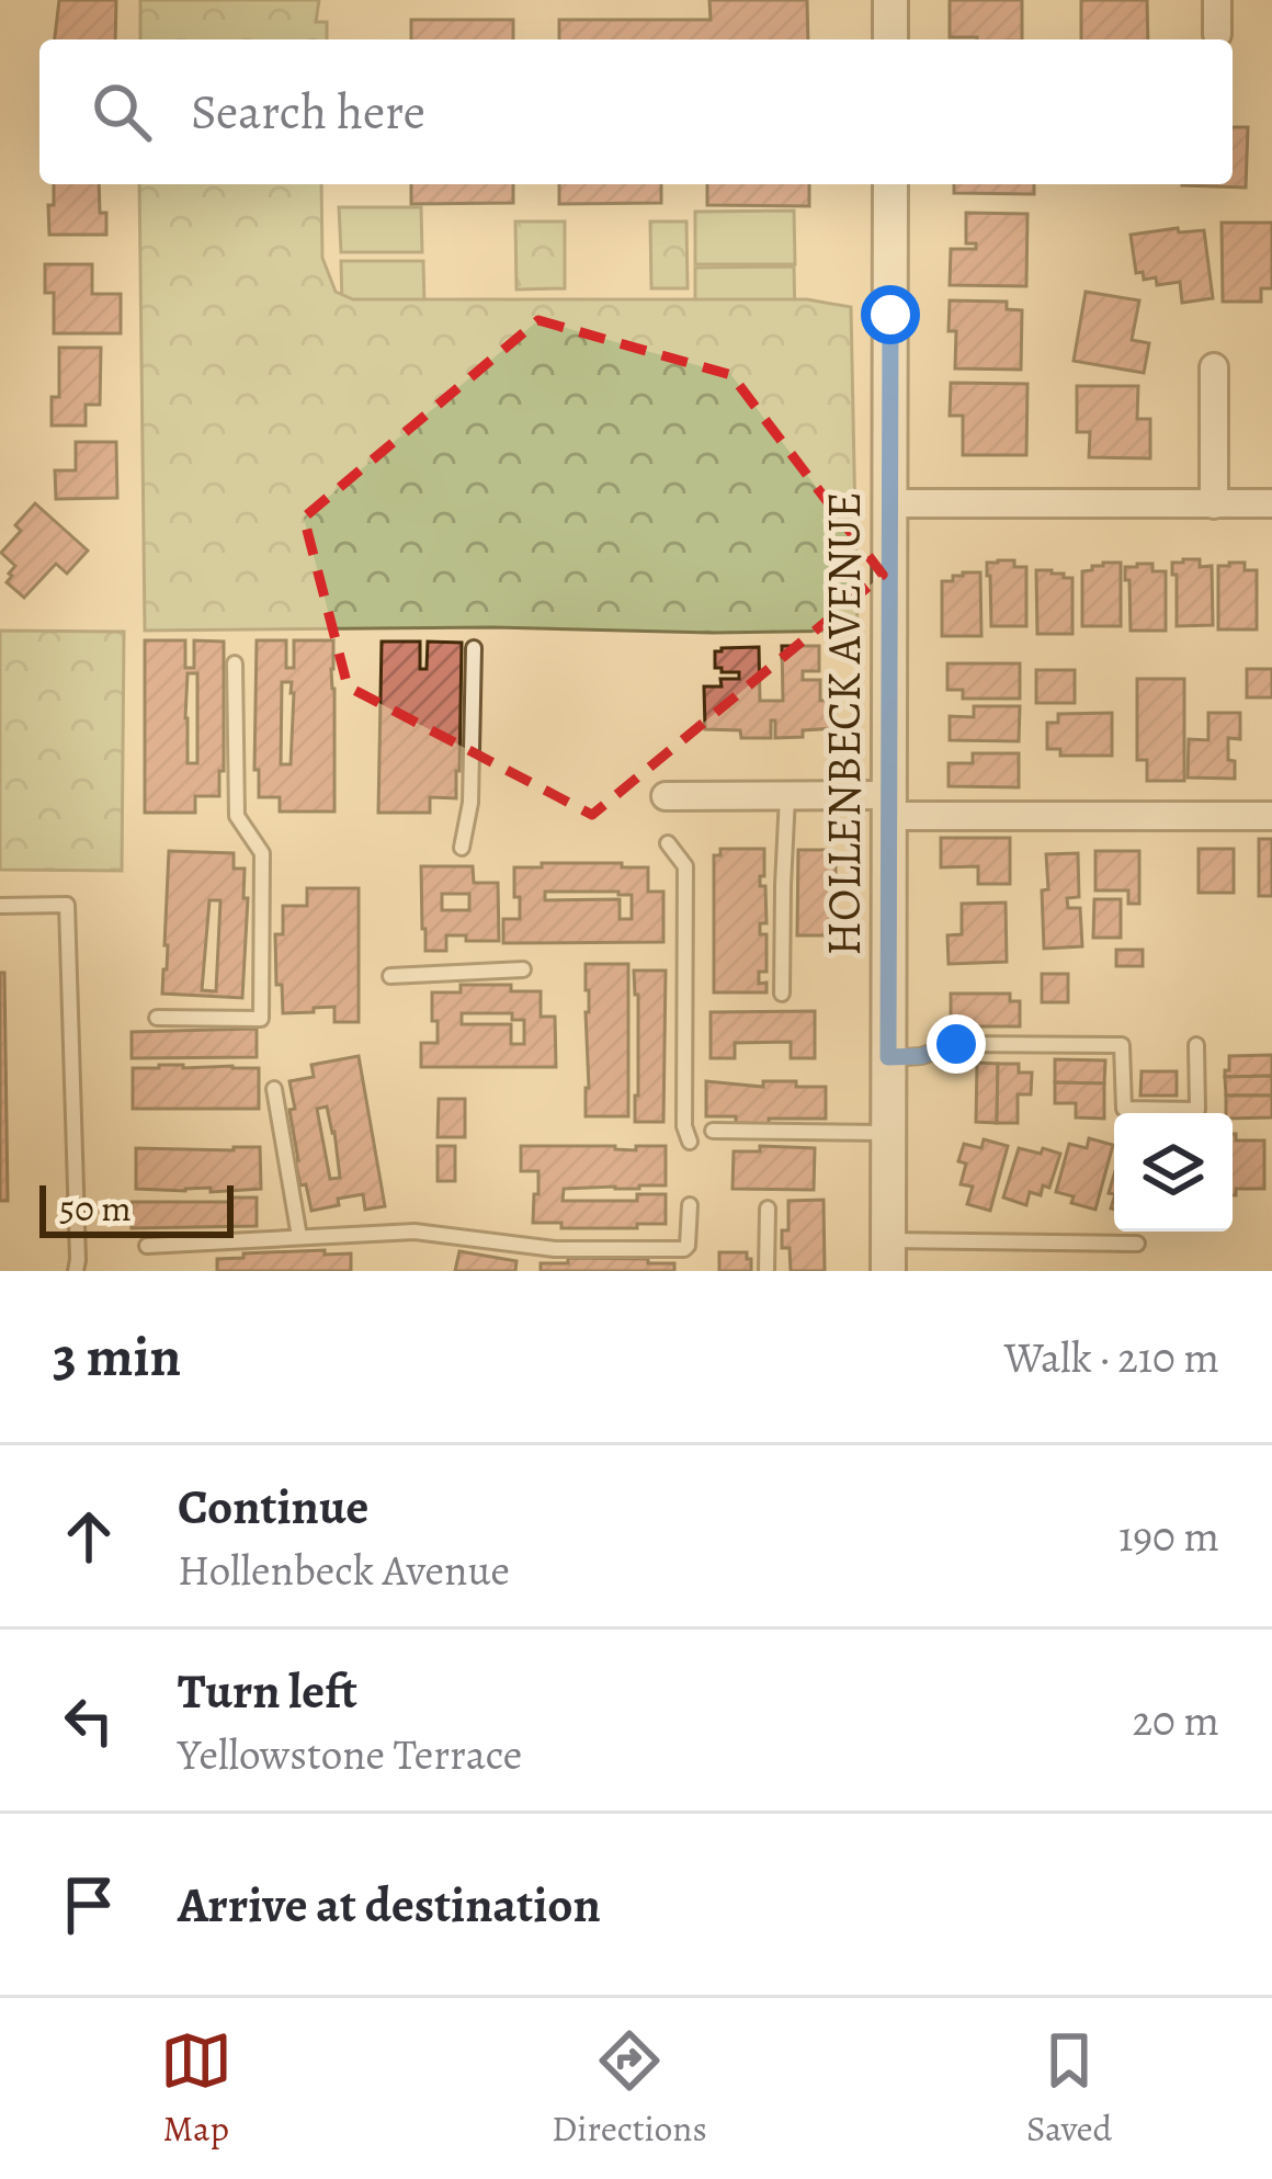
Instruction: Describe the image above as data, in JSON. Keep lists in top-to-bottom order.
{
  "streets": {
    "street": ["HOLLENBECK AVENUE"]
  },
  "scale_bar": "50 m",
  "page": {
    "search": "Search here",
    "scale": "50 m",
    "heading": ["3 min", "Walk · 210 m"],
    "list": [
      ["Continue", "Hollenbeck Avenue", "190 m"],
      ["Turn left", "Yellowstone Terrace", "20 m"],
      "Arrive at destination"
    ],
    "nav": ["Map", "Directions", "Saved"]
  }
}
